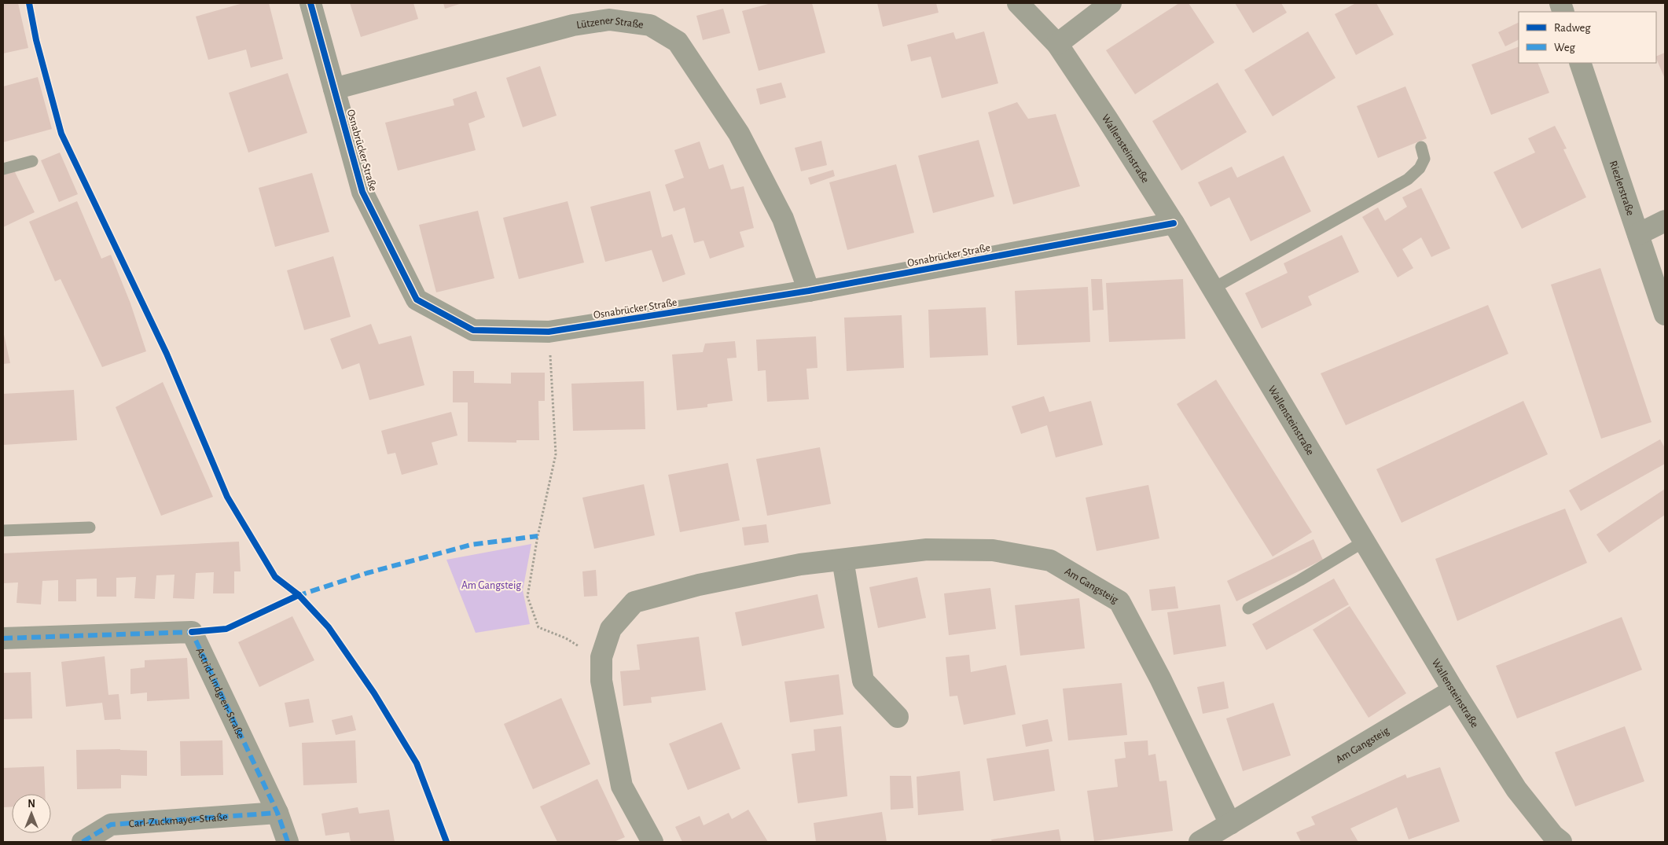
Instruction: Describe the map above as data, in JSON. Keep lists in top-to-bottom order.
{
  "streets": {
    "street": [
      "Lützener Straße",
      "Wallensteinstraße",
      "Osnabrücker Straße",
      "Riezlerstraße",
      "Am Gangsteig",
      "Astrid-Lindgren-Straße",
      "Carl-Zuckmayer-Straße"
    ]
  },
  "crossings": [
    ["Lützener Straße", "Osnabrücker Straße"],
    ["Wallensteinstraße", "Osnabrücker Straße"],
    ["Wallensteinstraße", "Am Gangsteig"],
    ["Astrid-Lindgren-Straße", "Carl-Zuckmayer-Straße"]
  ],
  "parks": ["Am Gangsteig"],
  "legend": ["Radweg", "Weg"],
  "north": "top"
}
